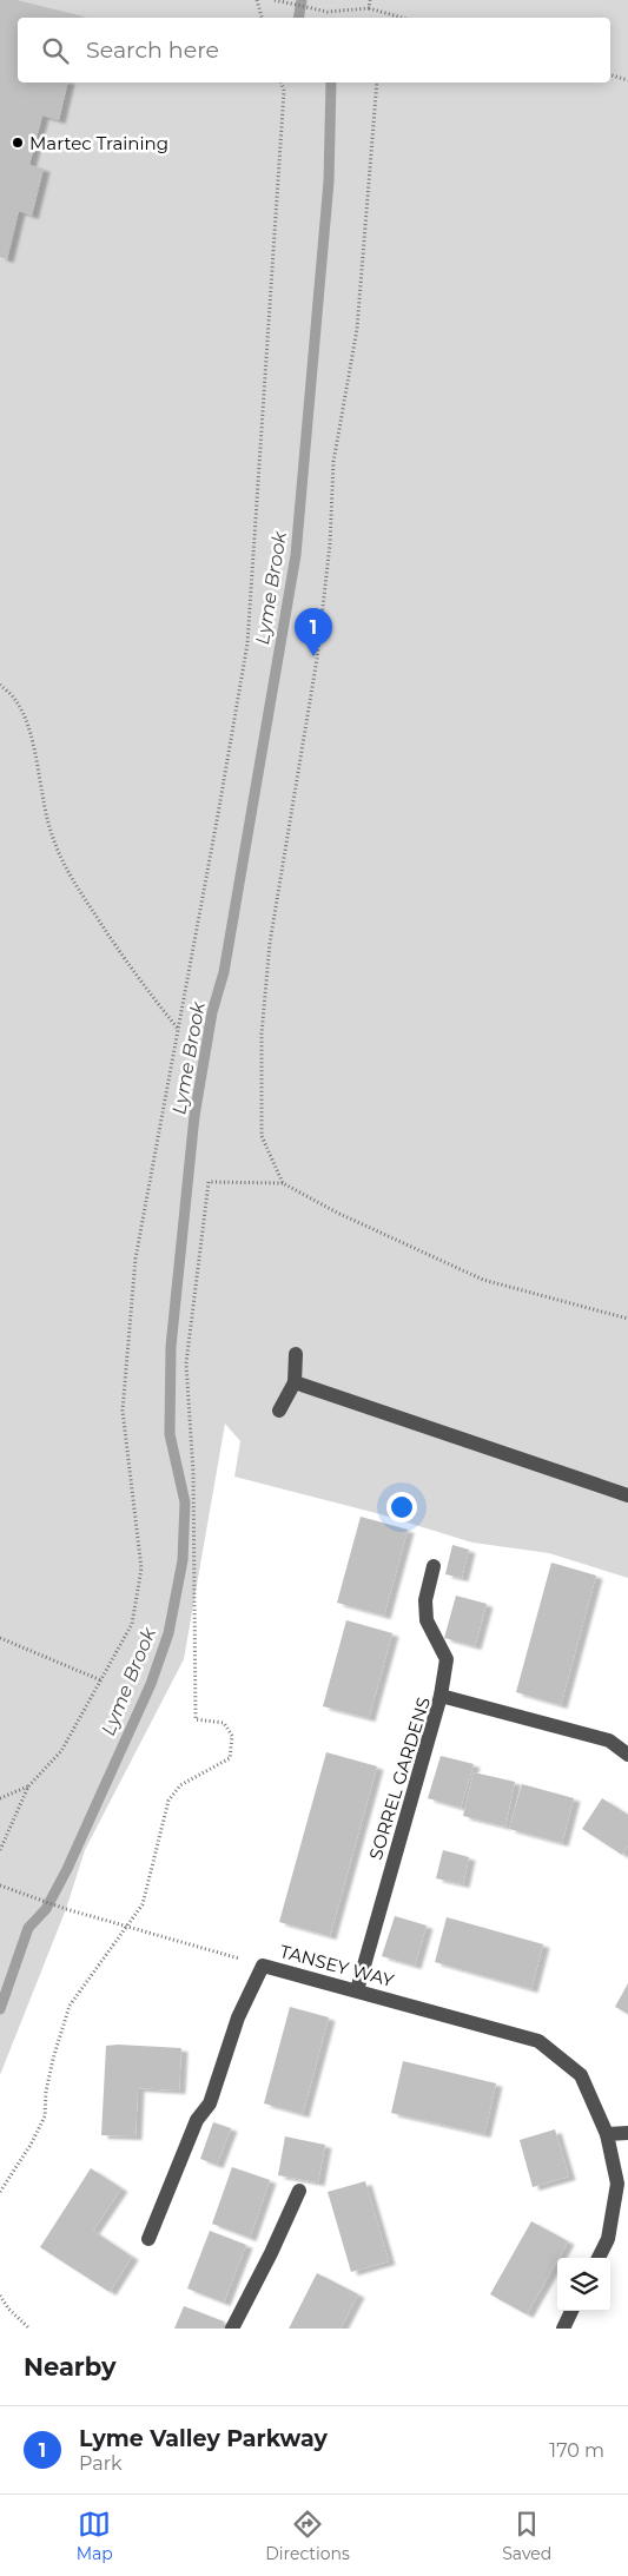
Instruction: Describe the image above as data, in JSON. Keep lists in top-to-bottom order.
{
  "streets": {
    "street": ["SORREL GARDENS", "TANSEY WAY"]
  },
  "crossings": [
    ["SORREL GARDENS", "TANSEY WAY"]
  ],
  "water": ["Lyme Brook"],
  "places": ["Martec Training"],
  "page": {
    "search": "Search here",
    "pins": "1",
    "heading": "Nearby",
    "list": [
      {
        "mark": "1",
        "name": "Lyme Valley Parkway",
        "note": "Park",
        "value": "170 m"
      }
    ],
    "nav": ["Map", "Directions", "Saved"]
  }
}
